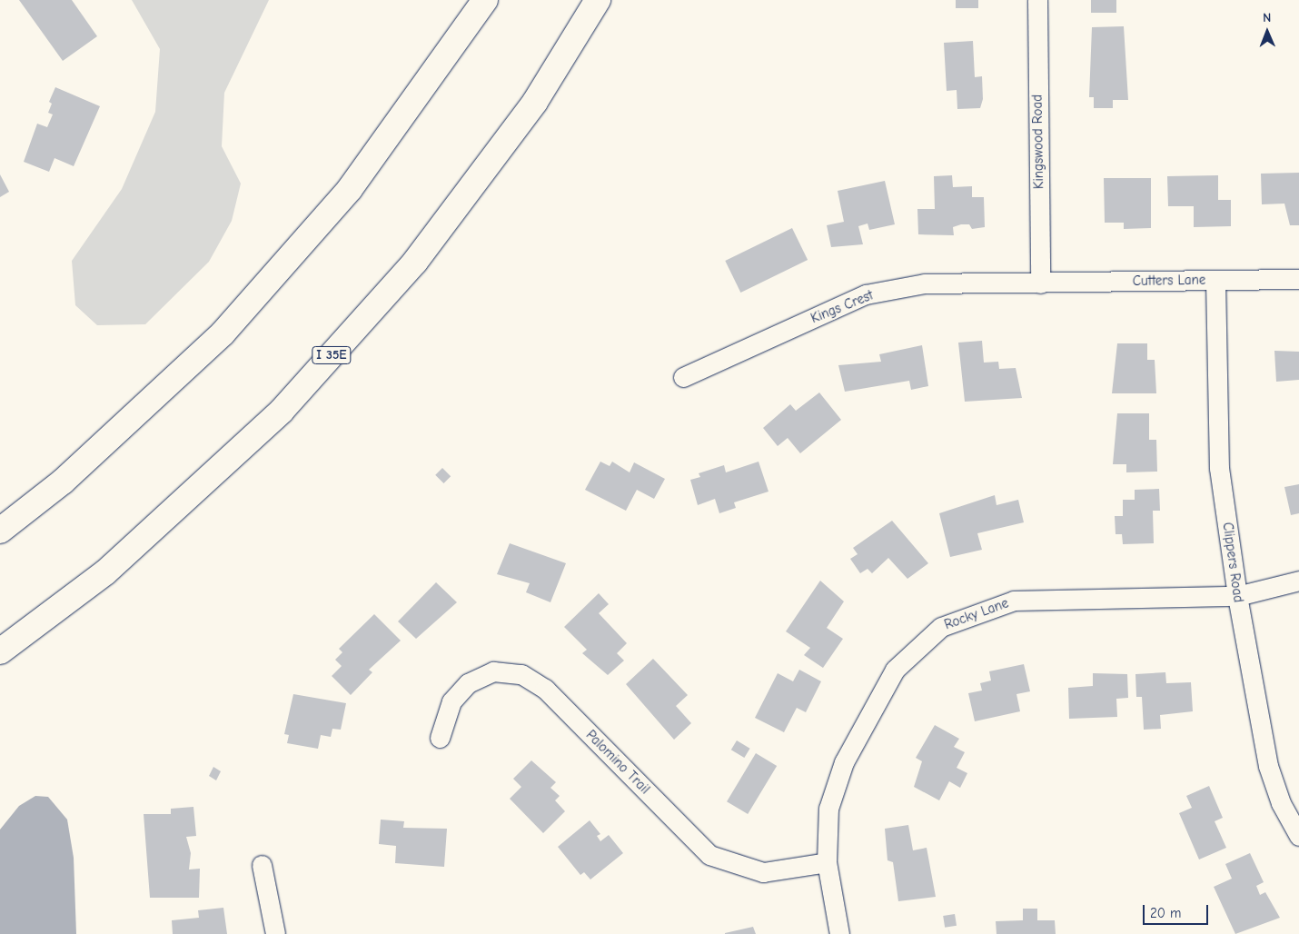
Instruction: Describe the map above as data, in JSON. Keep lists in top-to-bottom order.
{
  "streets": {
    "highway": ["I 35E"],
    "street": [
      "Kingswood Road",
      "Cutters Lane",
      "Kings Crest",
      "Clippers Road",
      "Rocky Lane",
      "Palomino Trail"
    ]
  },
  "crossings": [
    ["Kingswood Road", "Cutters Lane"],
    ["Kingswood Road", "Kings Crest"],
    ["Cutters Lane", "Kings Crest"],
    ["Cutters Lane", "Clippers Road"],
    ["Clippers Road", "Rocky Lane"],
    ["Rocky Lane", "Palomino Trail"]
  ],
  "scale_bar": "20 m",
  "north": "top"
}
